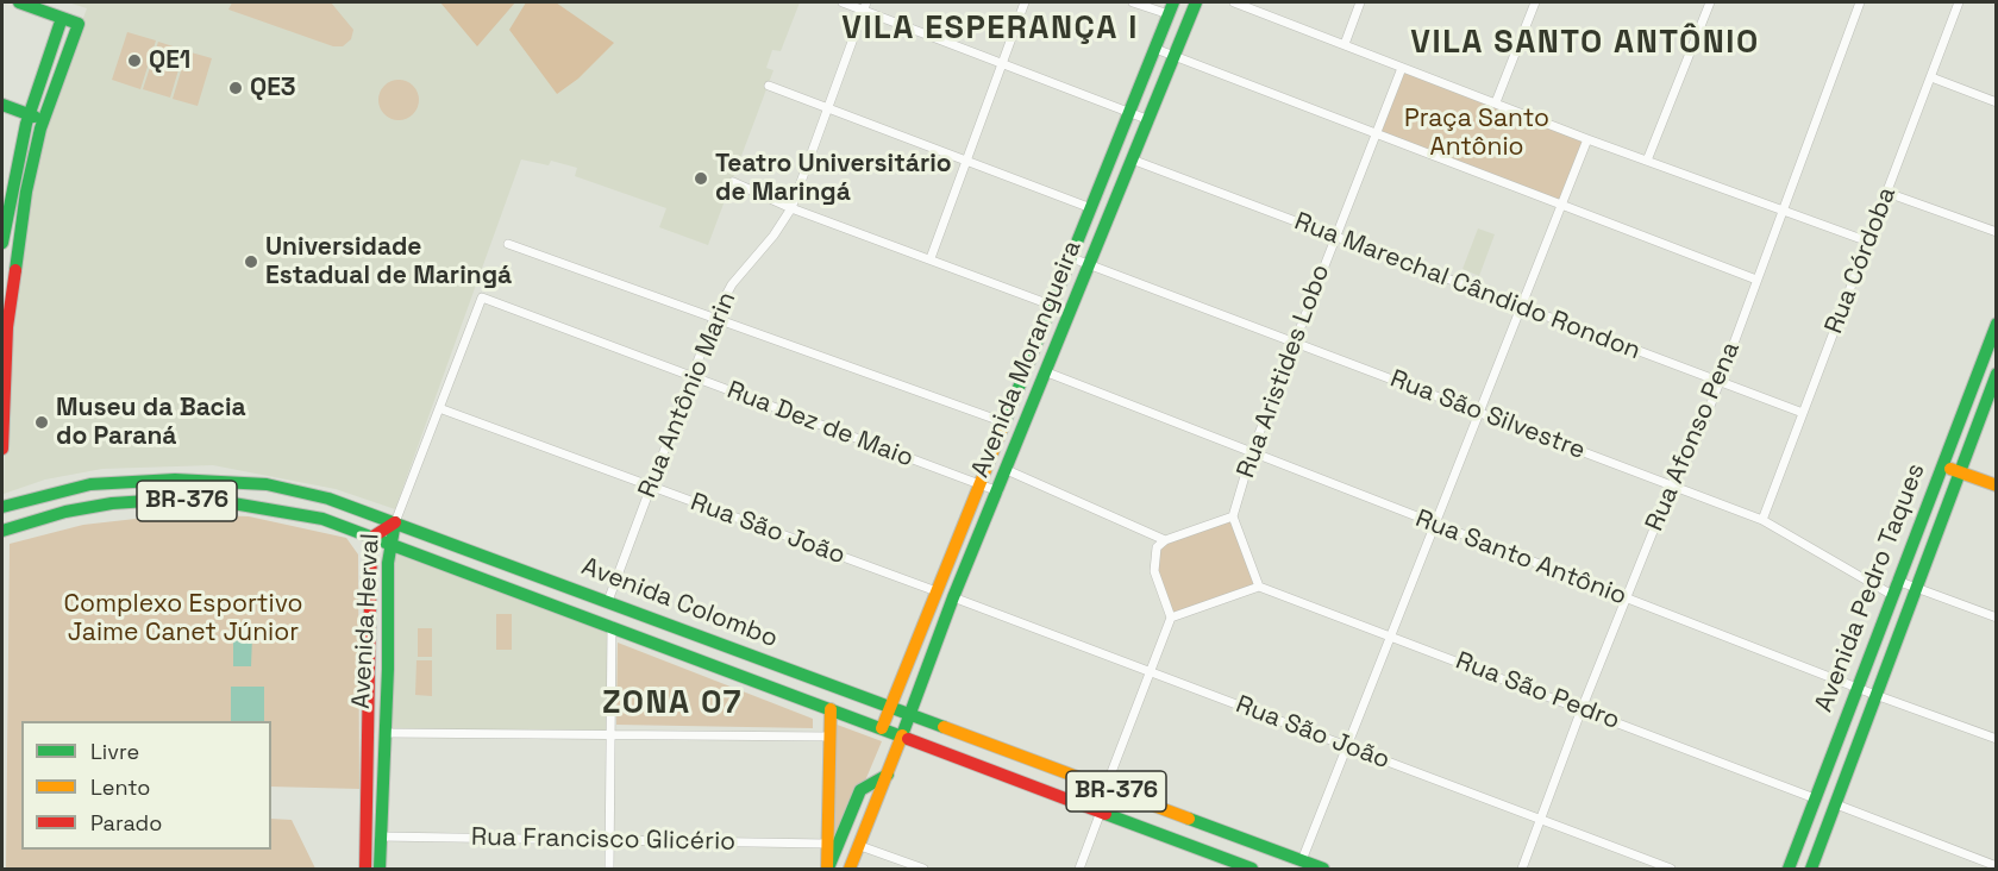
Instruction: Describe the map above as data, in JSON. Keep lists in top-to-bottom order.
{
  "streets": {
    "main road": [
      "Avenida Morangueira",
      "BR-376",
      "Avenida Pedro Taques",
      "Avenida Colombo",
      "Avenida Herval"
    ],
    "street": [
      "Rua Córdoba",
      "Rua Marechal Cândido Rondon",
      "Rua Aristides Lobo",
      "Rua Antônio Marin",
      "Rua São Silvestre",
      "Rua Dez de Maio",
      "Rua Afonso Pena",
      "Rua São João",
      "Rua Santo Antônio",
      "Rua São Pedro",
      "Rua Francisco Glicério"
    ]
  },
  "crossings": [
    ["Rua Córdoba", "Rua Marechal Cândido Rondon"],
    ["Rua Córdoba", "Rua São Silvestre"],
    ["Rua Marechal Cândido Rondon", "Avenida Morangueira"],
    ["Rua Marechal Cândido Rondon", "Rua Aristides Lobo"],
    ["Rua Marechal Cândido Rondon", "Rua Afonso Pena"],
    ["Avenida Morangueira", "Rua São Silvestre"],
    ["Avenida Morangueira", "Rua Dez de Maio"],
    ["Avenida Morangueira", "Rua São João"],
    ["Avenida Morangueira", "Rua Santo Antônio"],
    ["Avenida Morangueira", "Avenida Colombo"],
    ["Rua Aristides Lobo", "Rua São Silvestre"],
    ["Rua Aristides Lobo", "Rua Santo Antônio"],
    ["Rua Antônio Marin", "Rua Dez de Maio"],
    ["Rua Antônio Marin", "Rua São João"],
    ["Rua Antônio Marin", "Avenida Colombo"],
    ["Rua São Silvestre", "Rua Afonso Pena"],
    ["Rua São Silvestre", "Avenida Pedro Taques"],
    ["Rua Dez de Maio", "Rua São João"],
    ["Rua Afonso Pena", "Rua São João"],
    ["Rua Afonso Pena", "Rua Santo Antônio"],
    ["Rua Afonso Pena", "Rua São Pedro"],
    ["Rua Santo Antônio", "Avenida Pedro Taques"],
    ["Avenida Pedro Taques", "Rua São Pedro"],
    ["Avenida Colombo", "Avenida Herval"],
    ["Avenida Herval", "Rua Francisco Glicério"]
  ],
  "districts": ["VILA ESPERANÇA I", "VILA SANTO ANTÔNIO", "ZONA 07"],
  "parks": ["Praça Santo Antônio", "Complexo Esportivo Jaime Canet Júnior"],
  "places": [
    "QE1",
    "QE3",
    "Teatro Universitário de Maringá",
    "Universidade Estadual de Maringá",
    "Museu da Bacia do Paraná"
  ],
  "legend": ["Livre", "Lento", "Parado"]
}
